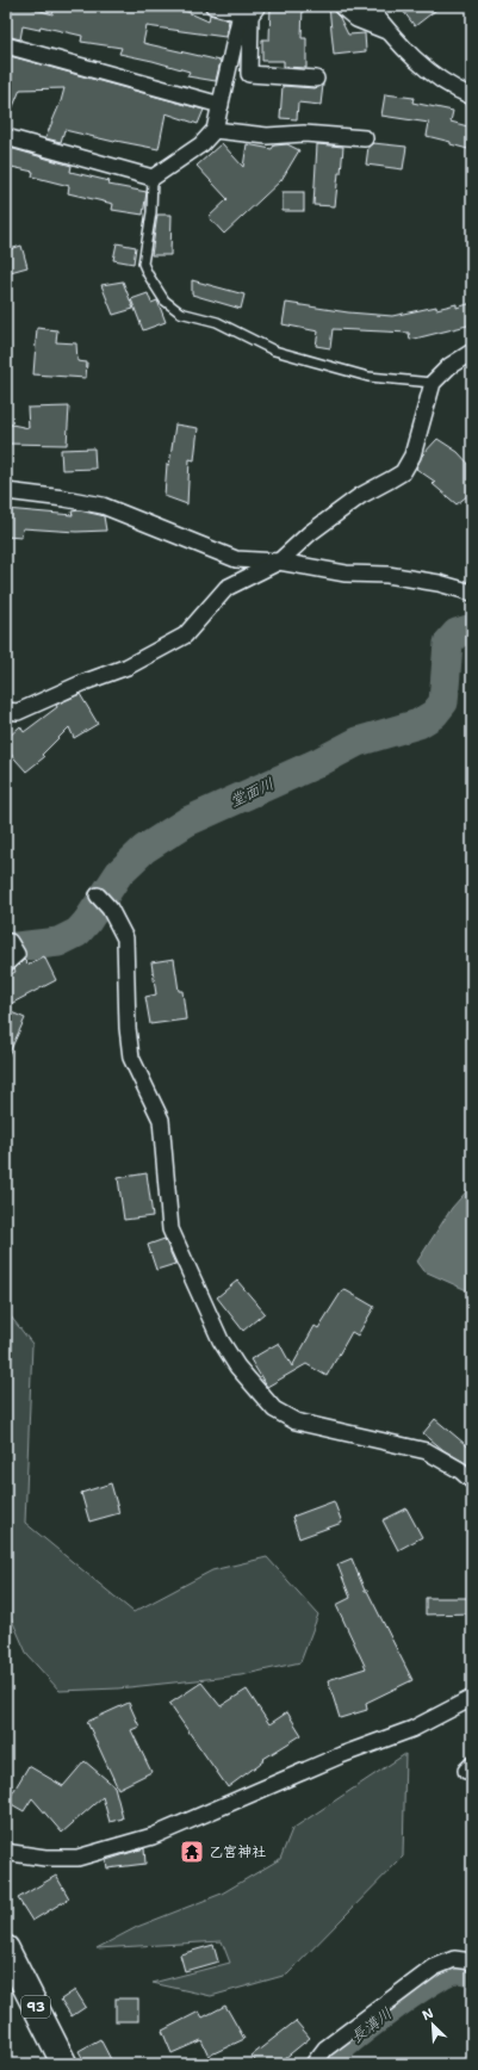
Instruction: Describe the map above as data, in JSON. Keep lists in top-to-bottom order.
{
  "streets": {
    "main road": ["93"]
  },
  "water": ["堂面川", "長溝川"],
  "places": {
    "temple": ["乙宮神社"]
  },
  "north": "top left"
}
